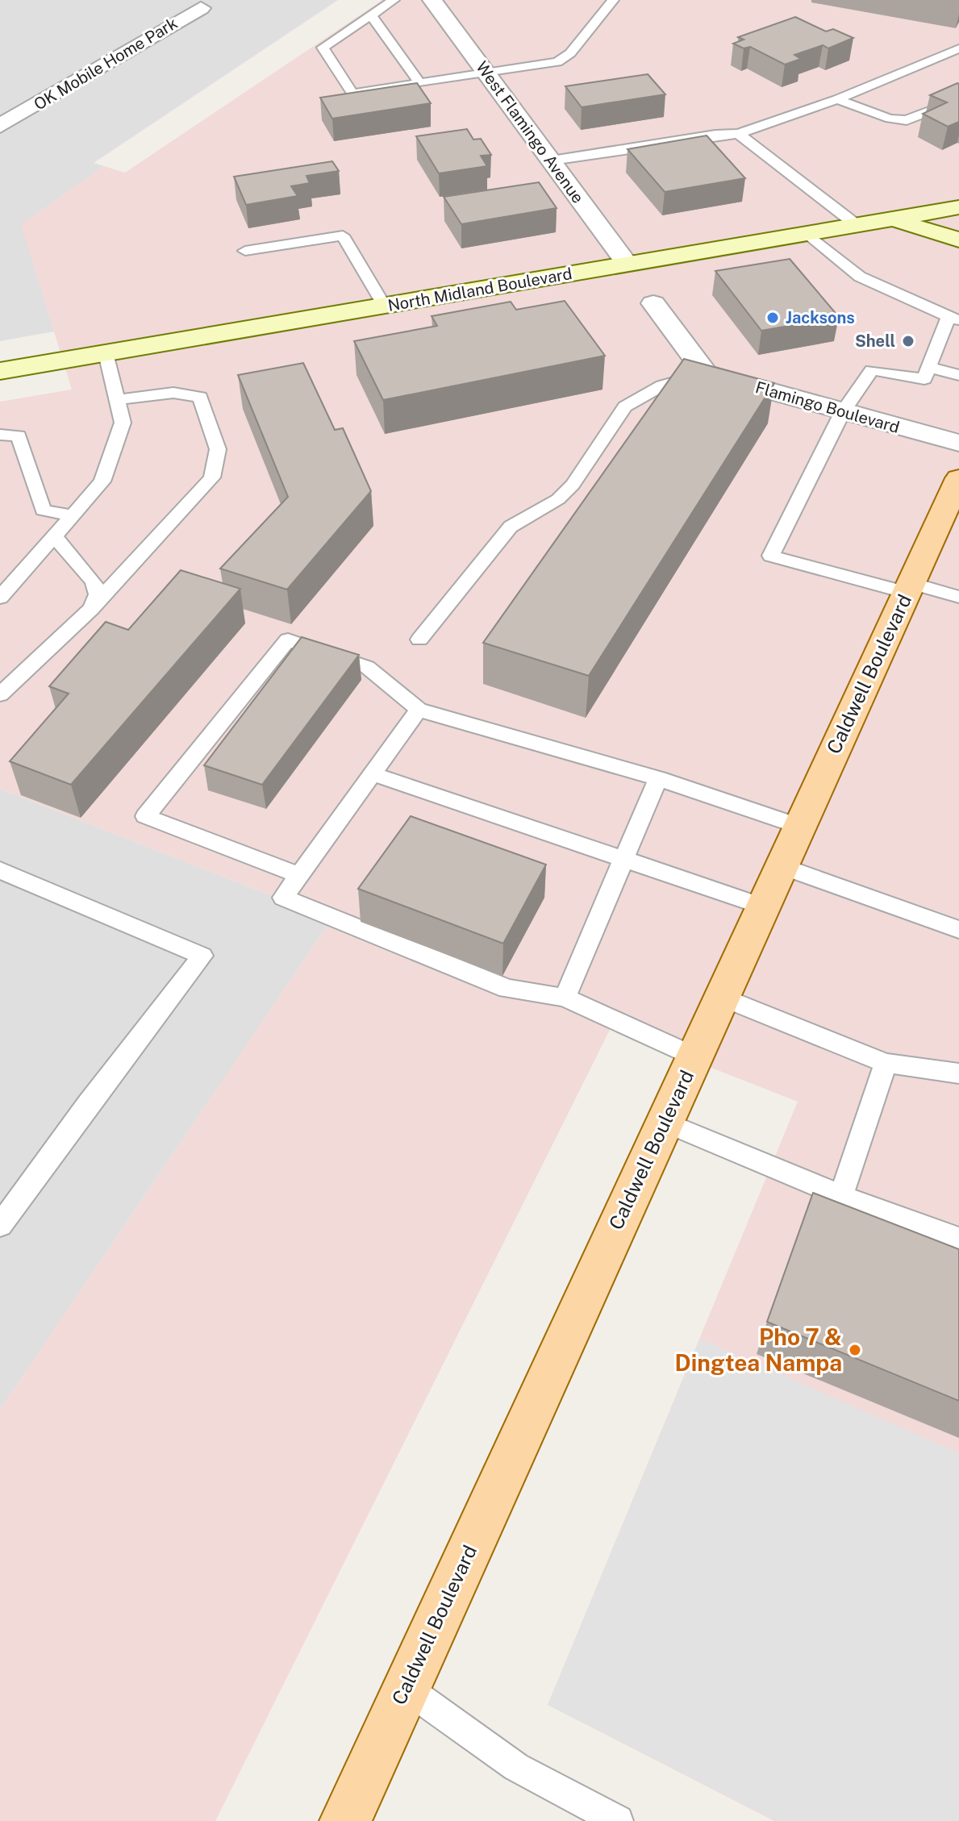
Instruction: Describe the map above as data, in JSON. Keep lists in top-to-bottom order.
{
  "streets": {
    "main road": ["North Midland Boulevard", "Caldwell Boulevard"],
    "street": ["OK Mobile Home Park", "West Flamingo Avenue", "Flamingo Boulevard"]
  },
  "crossings": [
    ["West Flamingo Avenue", "North Midland Boulevard"]
  ],
  "places": ["Jacksons", "Shell", "Pho 7 & Dingtea Nampa"]
}
